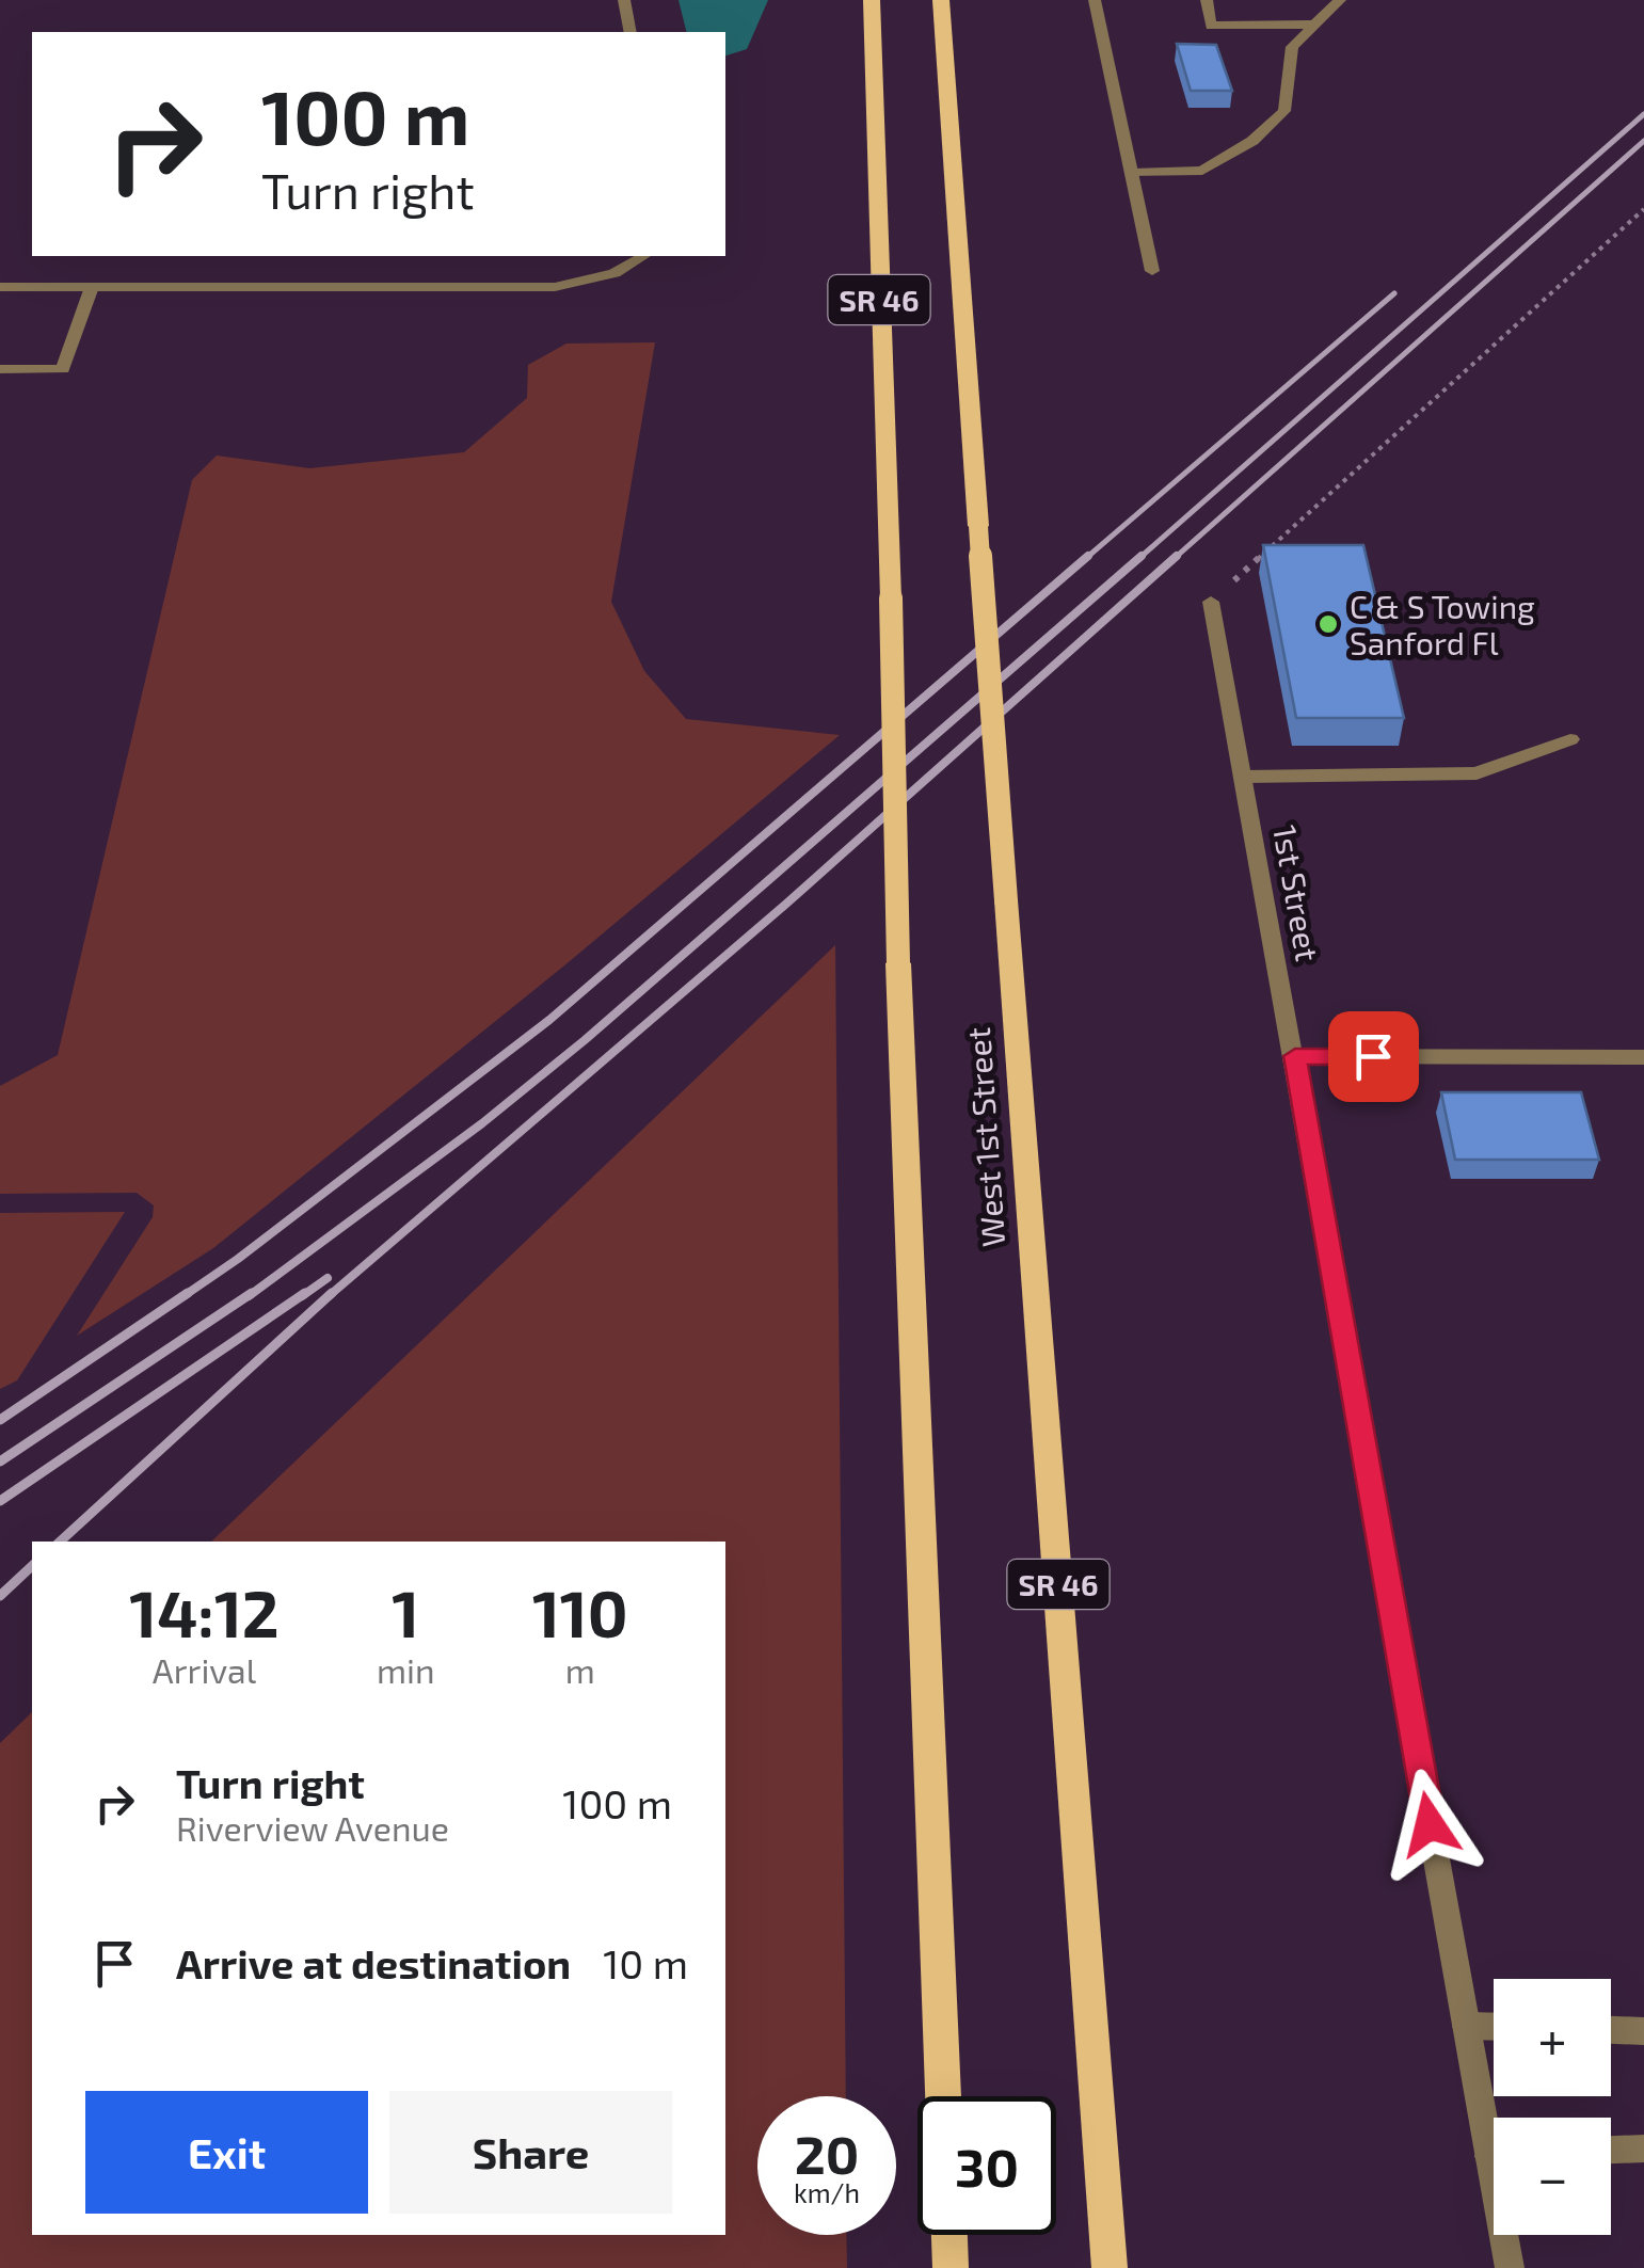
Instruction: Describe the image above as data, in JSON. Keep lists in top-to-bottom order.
{
  "streets": {
    "main road": ["SR 46", "West 1st Street"],
    "street": ["1st Street"]
  },
  "places": ["C & S Towing Sanford Fl"],
  "page": {
    "turn": ["100 m", "Turn right"],
    "eta": [
      "14:12",
      "Arrival",
      "1",
      "min",
      "110",
      "m"
    ],
    "list": [
      {
        "name": "Turn right",
        "note": "Riverview Avenue",
        "value": "100 m"
      },
      {
        "name": "Arrive at destination",
        "value": "10 m"
      }
    ],
    "map_buttons": ["+", "−"],
    "buttons": ["Exit", "Share"],
    "speed": "20 km/h",
    "limit": "30"
  }
}
